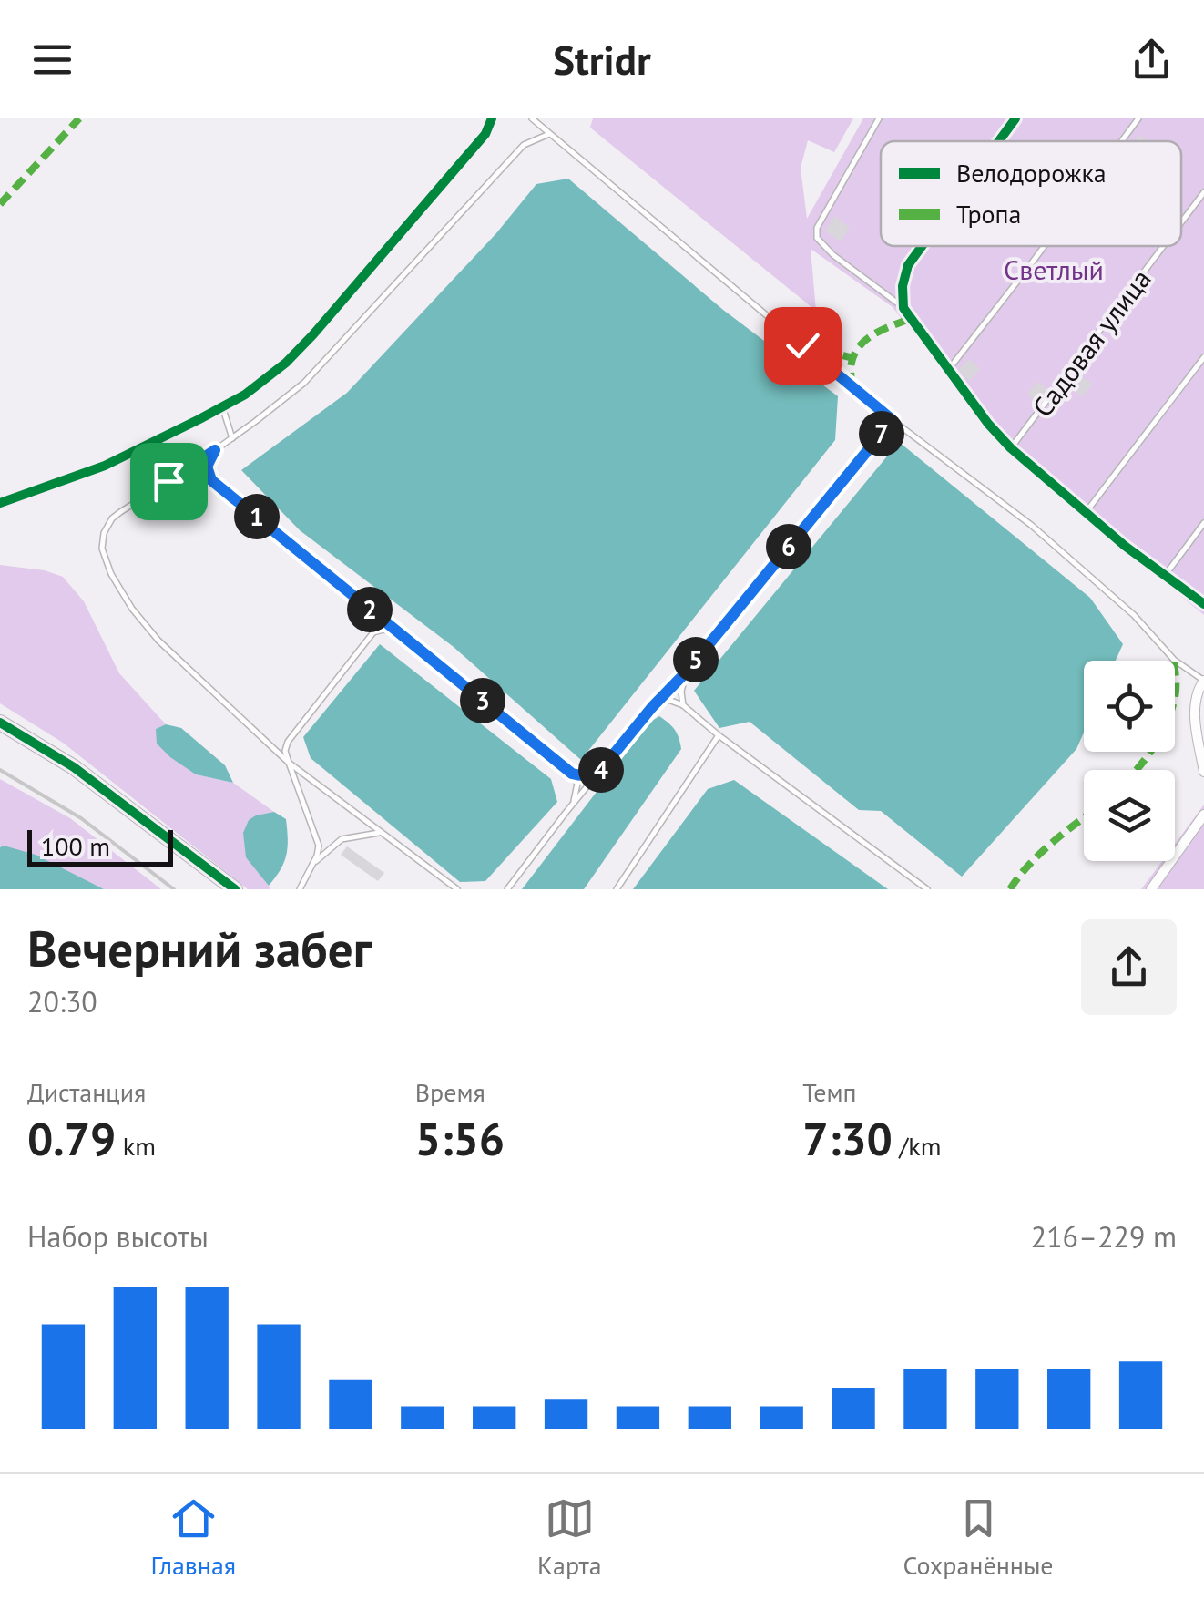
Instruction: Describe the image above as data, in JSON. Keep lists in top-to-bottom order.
{
  "streets": {
    "lane": ["Садовая улица"]
  },
  "parks": ["Светлый"],
  "legend": ["Велодорожка", "Тропа"],
  "scale_bar": "100 m",
  "page": {
    "header": "Stridr",
    "pins": [
      "7",
      "1",
      "6",
      "2",
      "5",
      "3",
      "4"
    ],
    "scale": "100 m",
    "heading": ["Вечерний забег", "20:30"],
    "stats": [
      ["Дистанция", "0.79 km"],
      ["Время", "5:56"],
      ["Темп", "7:30 /km"]
    ],
    "chart": ["Набор высоты", "216–229 m"],
    "tabs": ["Главная", "Карта", "Сохранённые"]
  }
}
